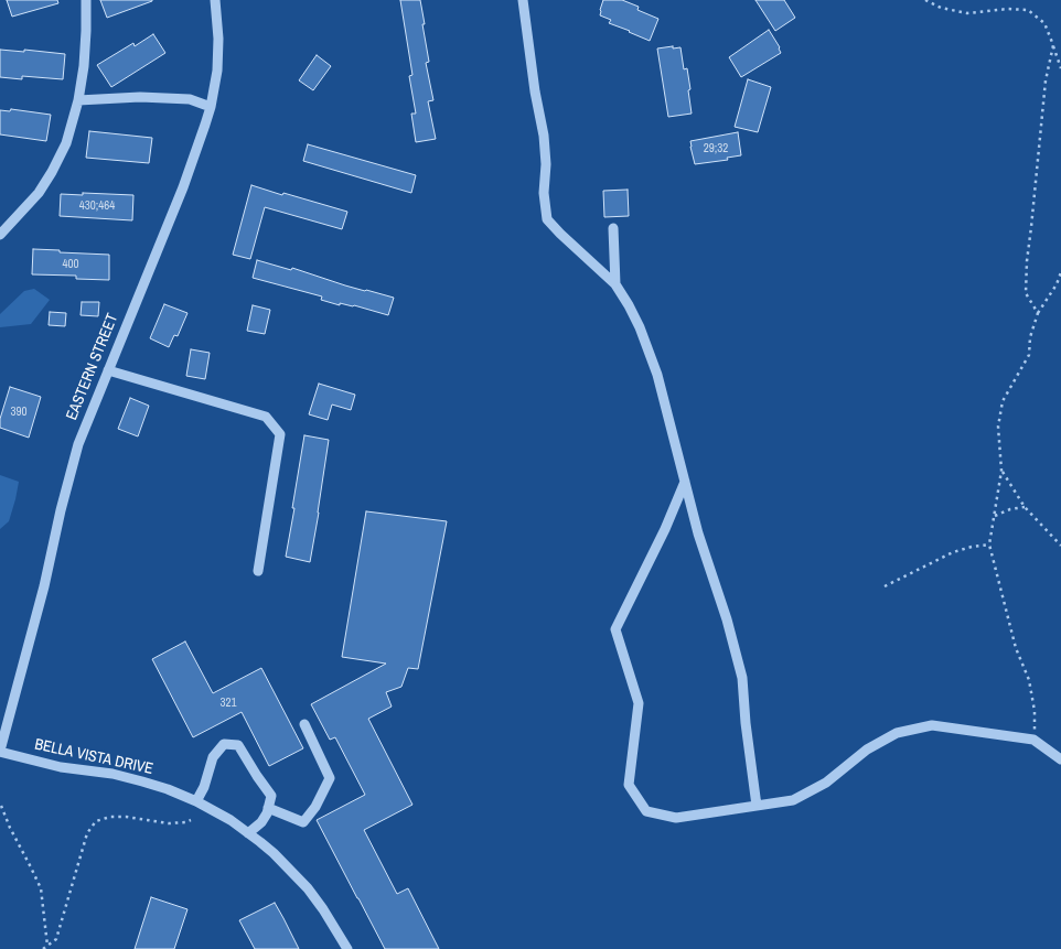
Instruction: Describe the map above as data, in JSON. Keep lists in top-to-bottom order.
{
  "streets": {
    "street": ["EASTERN STREET", "BELLA VISTA DRIVE"]
  },
  "crossings": [
    ["EASTERN STREET", "BELLA VISTA DRIVE"]
  ],
  "house_numbers": [
    "29;32",
    "430;464",
    "400",
    "390",
    "321"
  ]
}
